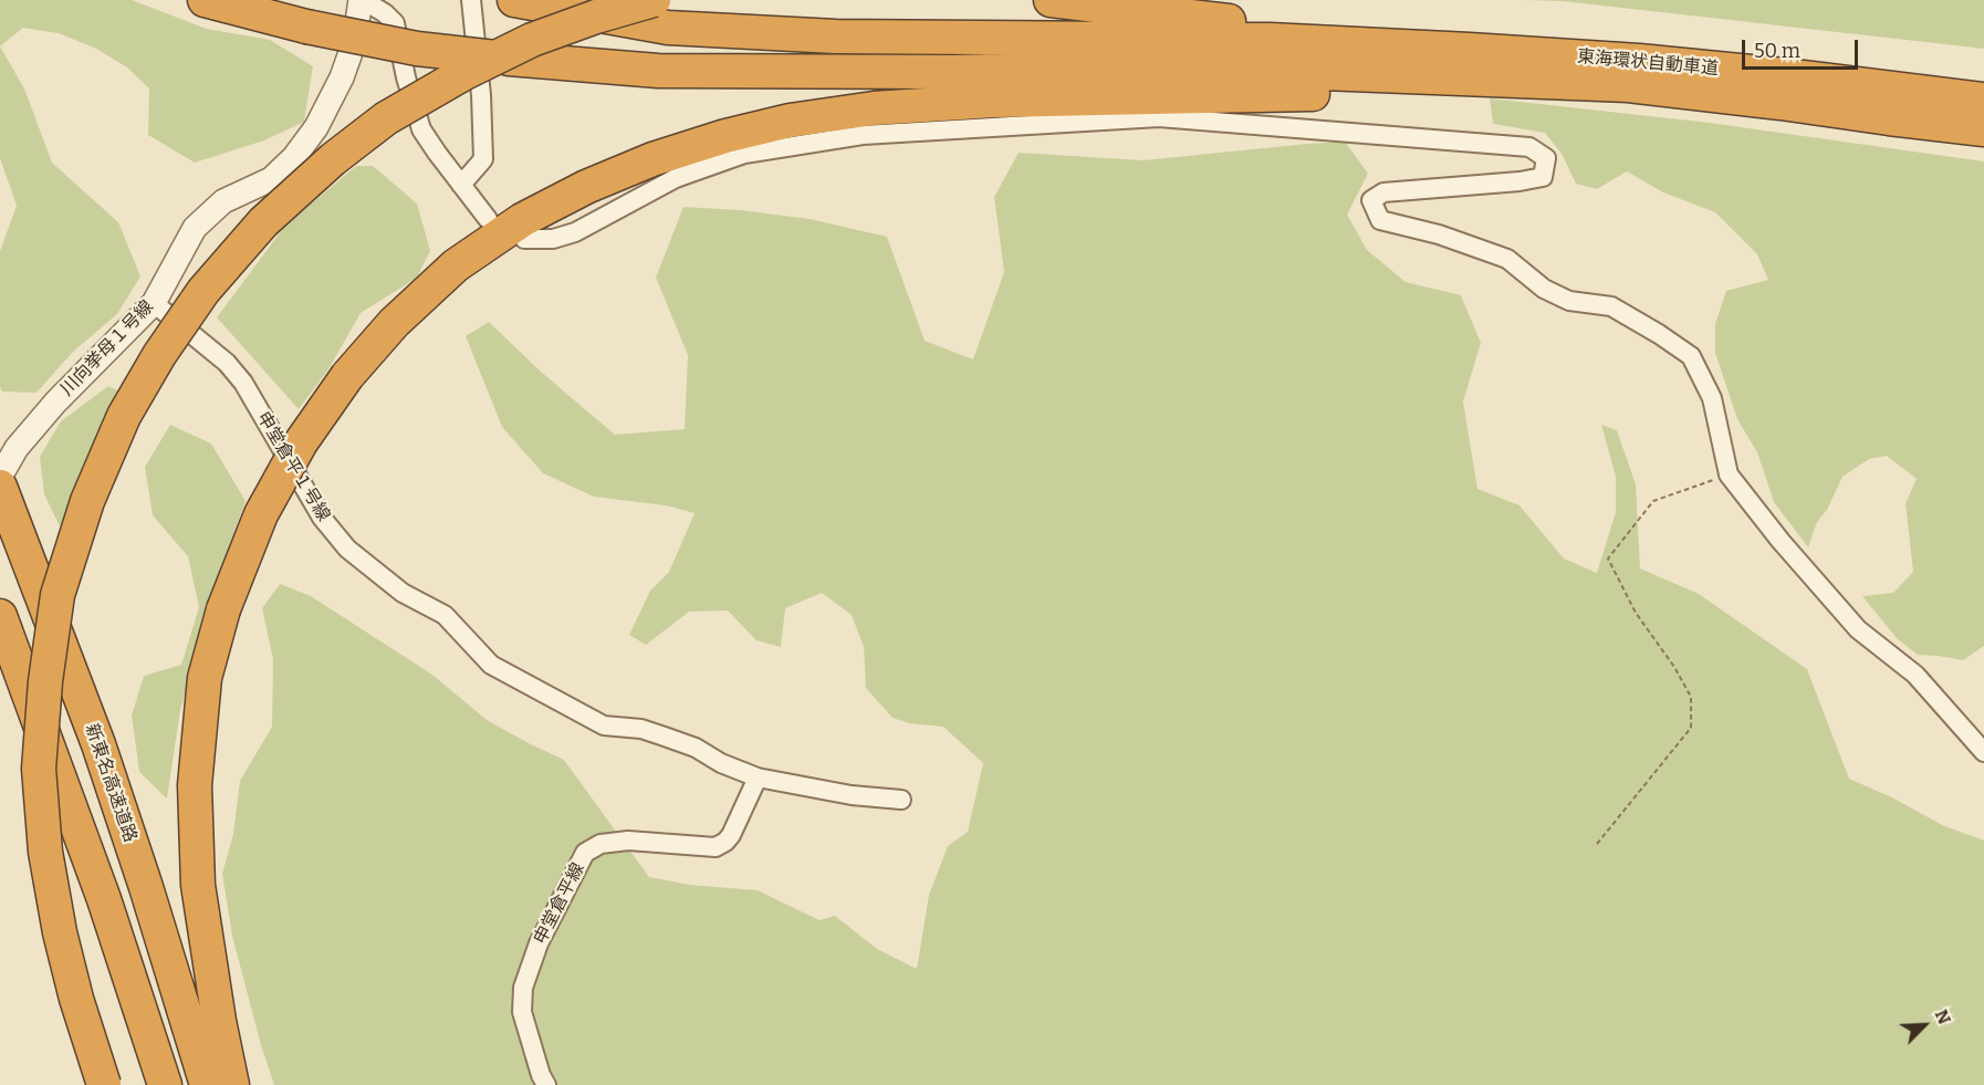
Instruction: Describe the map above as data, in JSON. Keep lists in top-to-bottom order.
{
  "streets": {
    "highway": ["東海環状自動車道", "新東名高速道路"],
    "street": ["川向挙母１号線", "申堂倉平１号線", "申堂倉平線"]
  },
  "crossings": [
    ["川向挙母１号線", "申堂倉平１号線"],
    ["申堂倉平１号線", "申堂倉平線"]
  ],
  "scale_bar": "50 m",
  "north": "top right"
}
